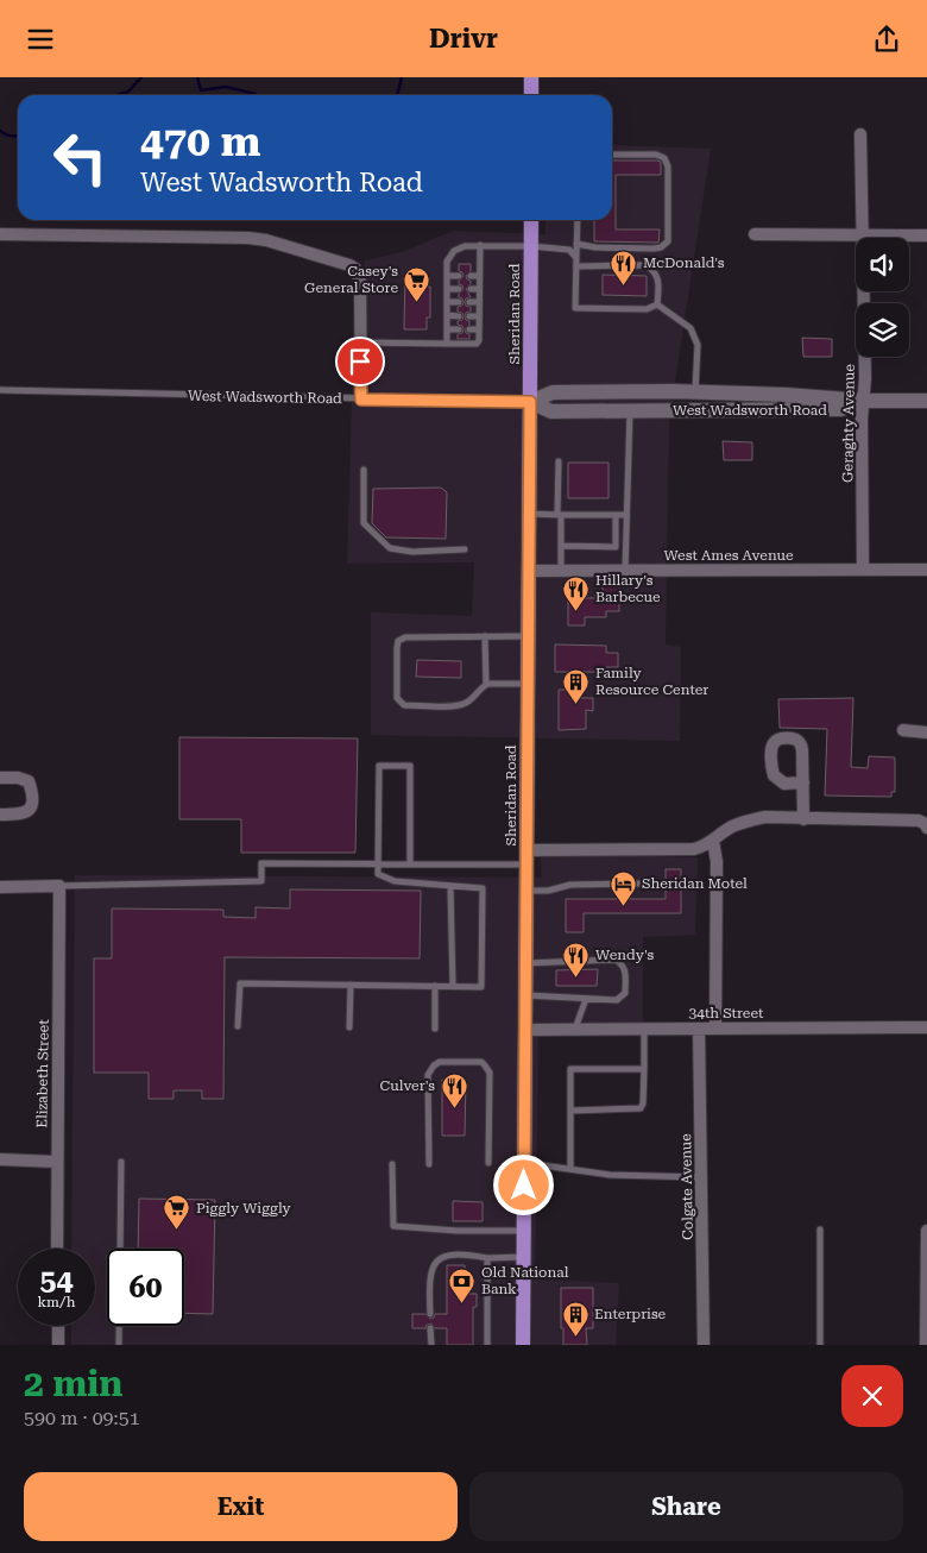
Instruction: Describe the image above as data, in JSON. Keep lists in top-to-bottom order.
{
  "streets": {
    "main road": ["Sheridan Road", "West Wadsworth Road"],
    "street": [
      "Geraghty Avenue",
      "West Ames Avenue",
      "34th Street",
      "Elizabeth Street",
      "Colgate Avenue"
    ]
  },
  "crossings": [
    ["Sheridan Road", "West Wadsworth Road"],
    ["Sheridan Road", "West Ames Avenue"],
    ["Sheridan Road", "34th Street"],
    ["West Wadsworth Road", "Geraghty Avenue"],
    ["Geraghty Avenue", "West Ames Avenue"],
    ["34th Street", "Colgate Avenue"]
  ],
  "places": {
    "restaurant": [
      "McDonald's",
      "Hillary's Barbecue",
      "Wendy's",
      "Culver's"
    ],
    "supermarket": ["Casey's General Store", "Piggly Wiggly"],
    "building": ["Family Resource Center", "Enterprise"],
    "hotel": ["Sheridan Motel"],
    "bank": ["Old National Bank"]
  },
  "page": {
    "header": "Drivr",
    "turn": ["470 m", "West Wadsworth Road"],
    "speed": "54 km/h",
    "limit": "60",
    "heading": ["2 min", "590 m · 09:51"],
    "buttons": ["Exit", "Share"]
  }
}
